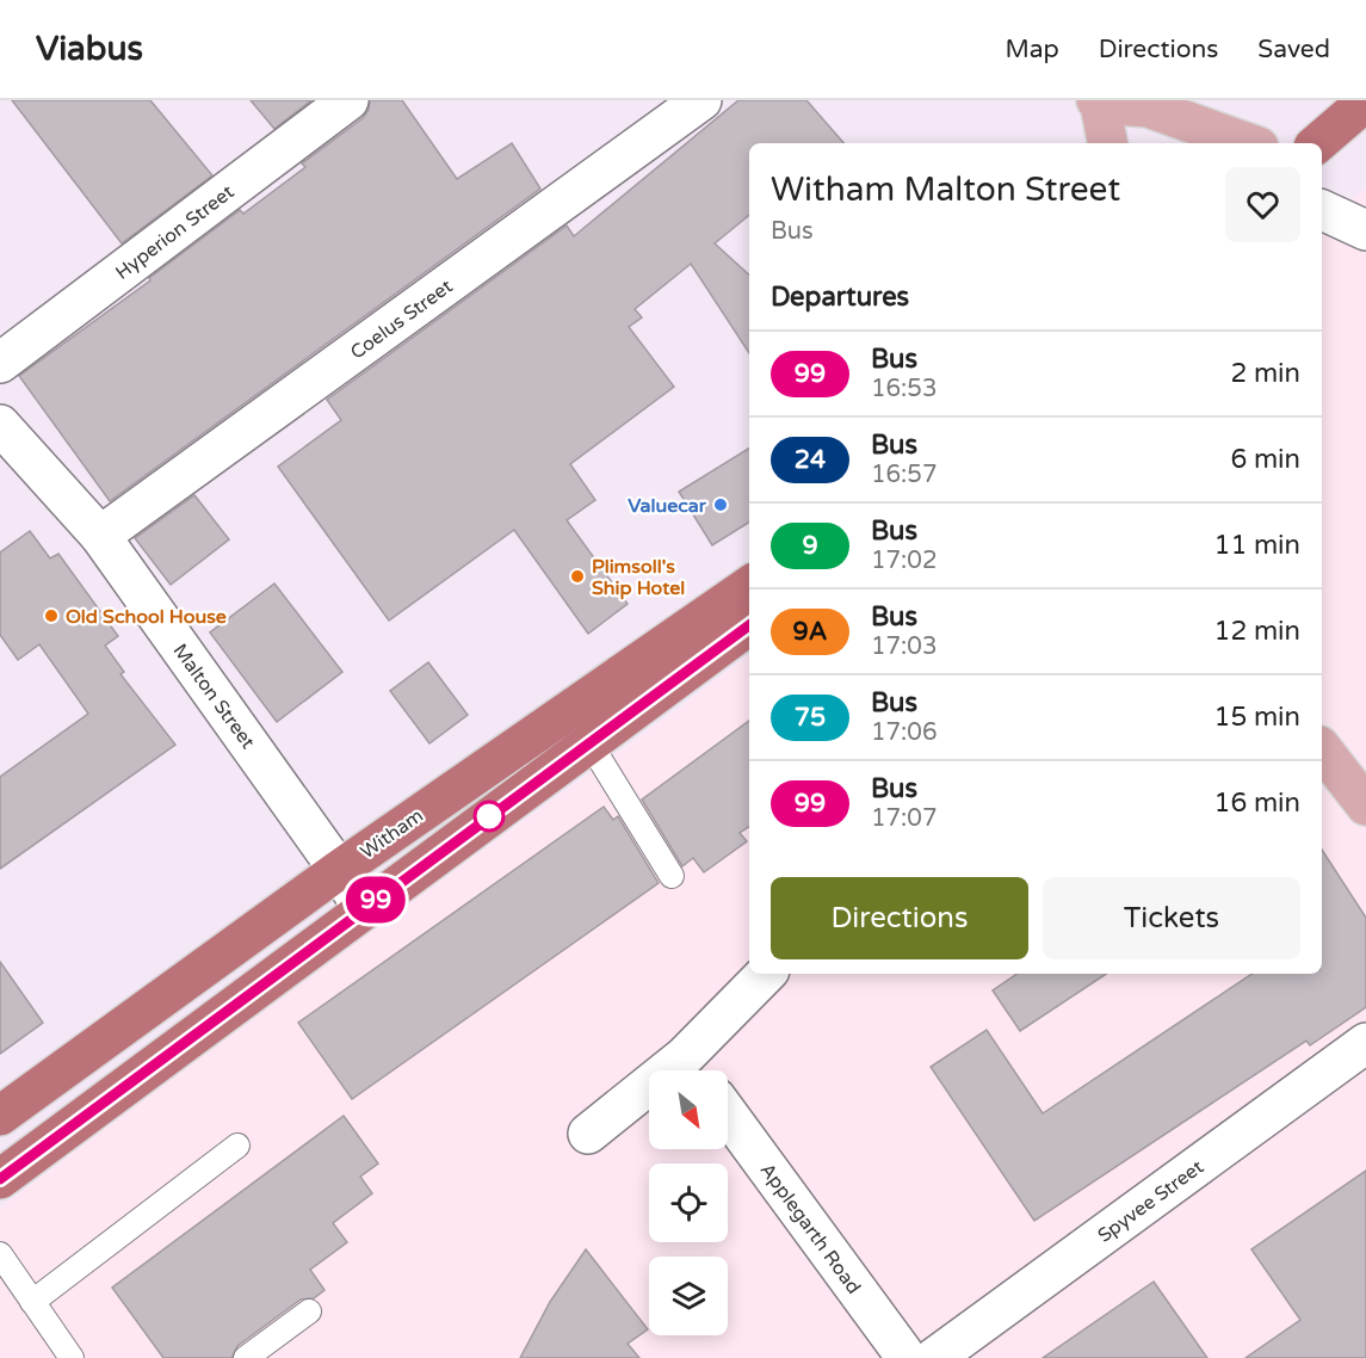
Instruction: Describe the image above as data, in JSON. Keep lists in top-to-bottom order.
{
  "streets": {
    "highway": ["Witham"],
    "street": [
      "Hyperion Street",
      "Coelus Street",
      "Malton Street",
      "Spyvee Street",
      "Applegarth Road"
    ]
  },
  "crossings": [
    ["Coelus Street", "Malton Street"],
    ["Malton Street", "Witham"]
  ],
  "places": ["Valuecar", "Plimsoll's Ship Hotel", "Old School House"],
  "lines": ["bus line 99"],
  "north": "bottom right",
  "page": {
    "header": "Viabus",
    "nav": ["Map", "Directions", "Saved"],
    "on_map": "99",
    "heading": [
      ["Witham Malton Street", "Bus"],
      "Departures"
    ],
    "list": [
      {
        "mark": "99",
        "name": "Bus",
        "note": "16:53",
        "value": "2 min"
      },
      {
        "mark": "24",
        "name": "Bus",
        "note": "16:57",
        "value": "6 min"
      },
      {
        "mark": "9",
        "name": "Bus",
        "note": "17:02",
        "value": "11 min"
      },
      {
        "mark": "9A",
        "name": "Bus",
        "note": "17:03",
        "value": "12 min"
      },
      {
        "mark": "75",
        "name": "Bus",
        "note": "17:06",
        "value": "15 min"
      },
      {
        "mark": "99",
        "name": "Bus",
        "note": "17:07",
        "value": "16 min"
      }
    ],
    "buttons": ["Directions", "Tickets"]
  }
}
